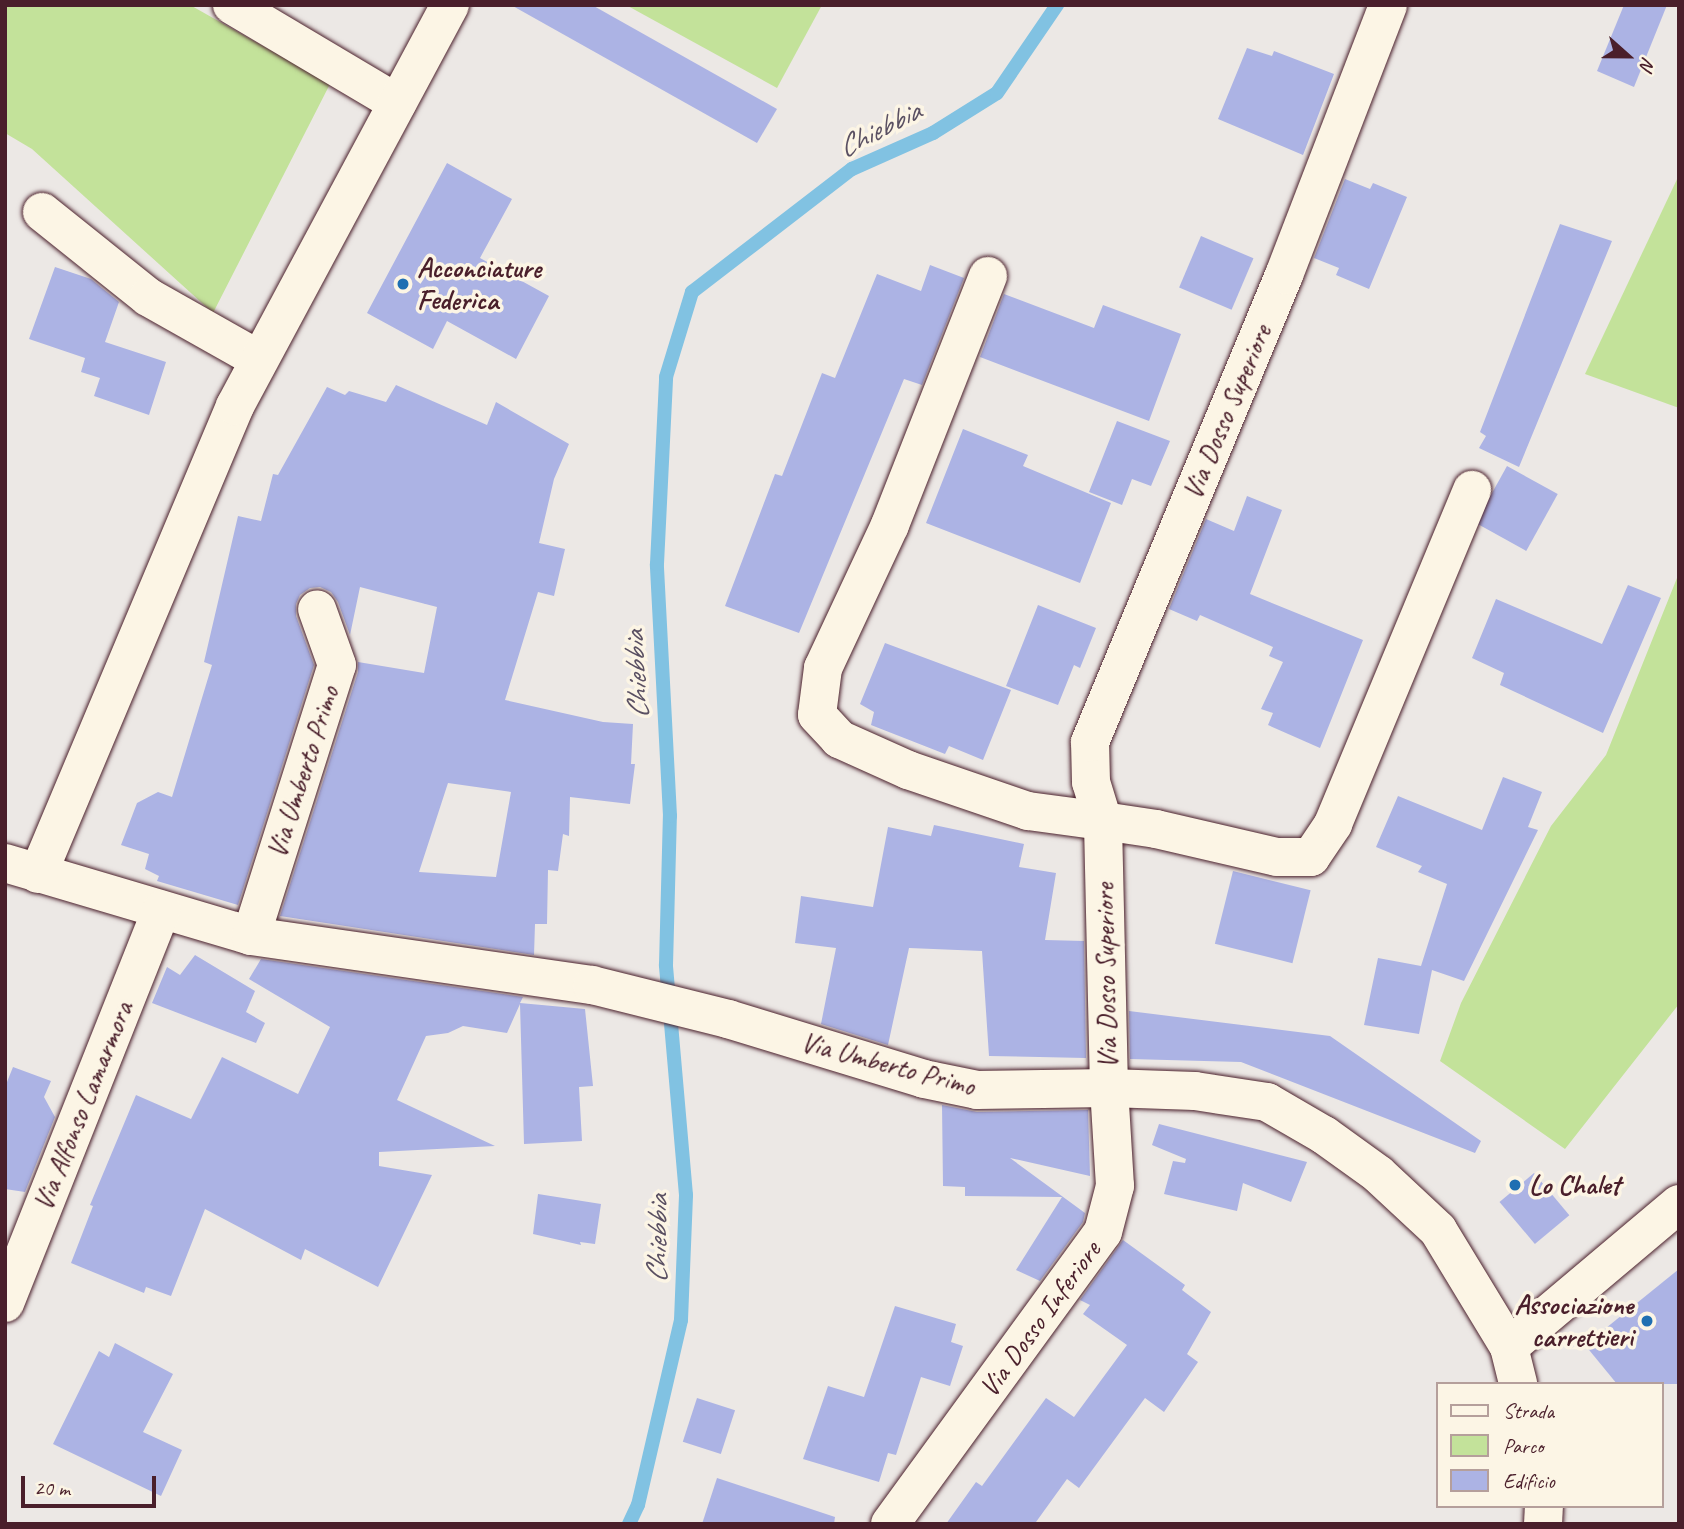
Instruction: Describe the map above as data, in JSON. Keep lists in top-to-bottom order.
{
  "streets": {
    "street": [
      "Via Dosso Superiore",
      "Via Umberto Primo",
      "Via Alfonso Lamarmora",
      "Via Dosso Inferiore"
    ]
  },
  "crossings": [
    ["Via Dosso Superiore", "Via Umberto Primo"],
    ["Via Dosso Superiore", "Via Dosso Inferiore"],
    ["Via Umberto Primo", "Via Alfonso Lamarmora"],
    ["Via Umberto Primo", "Via Dosso Inferiore"]
  ],
  "water": ["Chiebbia"],
  "places": ["Acconciature Federica", "Lo Chalet", "Associazione carrettieri"],
  "legend": ["Strada", "Parco", "Edificio"],
  "scale_bar": "20 m",
  "north": "right"
}
